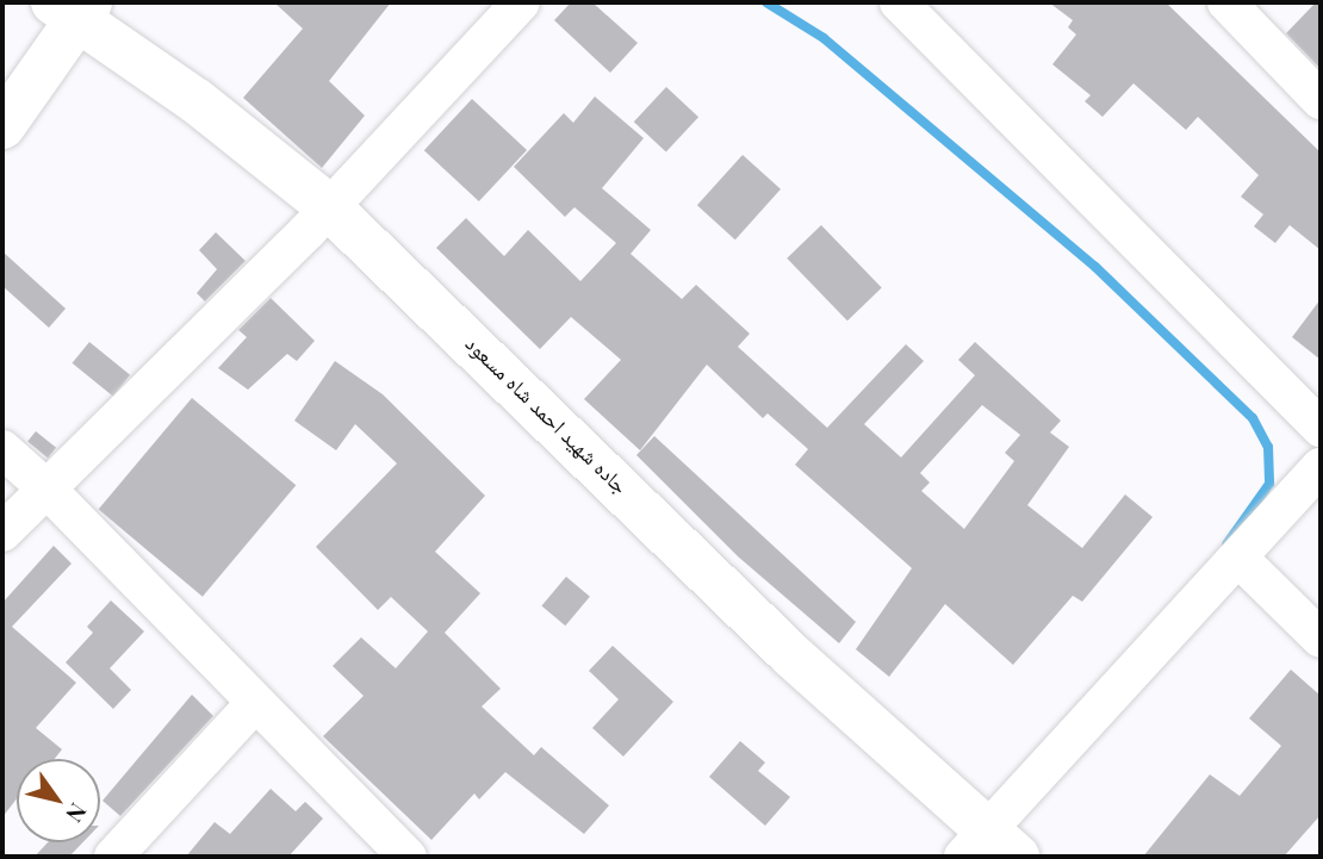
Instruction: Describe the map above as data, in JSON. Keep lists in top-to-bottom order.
{
  "streets": {
    "main road": ["جاده شهيد احمد شاه مسعود"]
  },
  "north": "bottom right"
}
